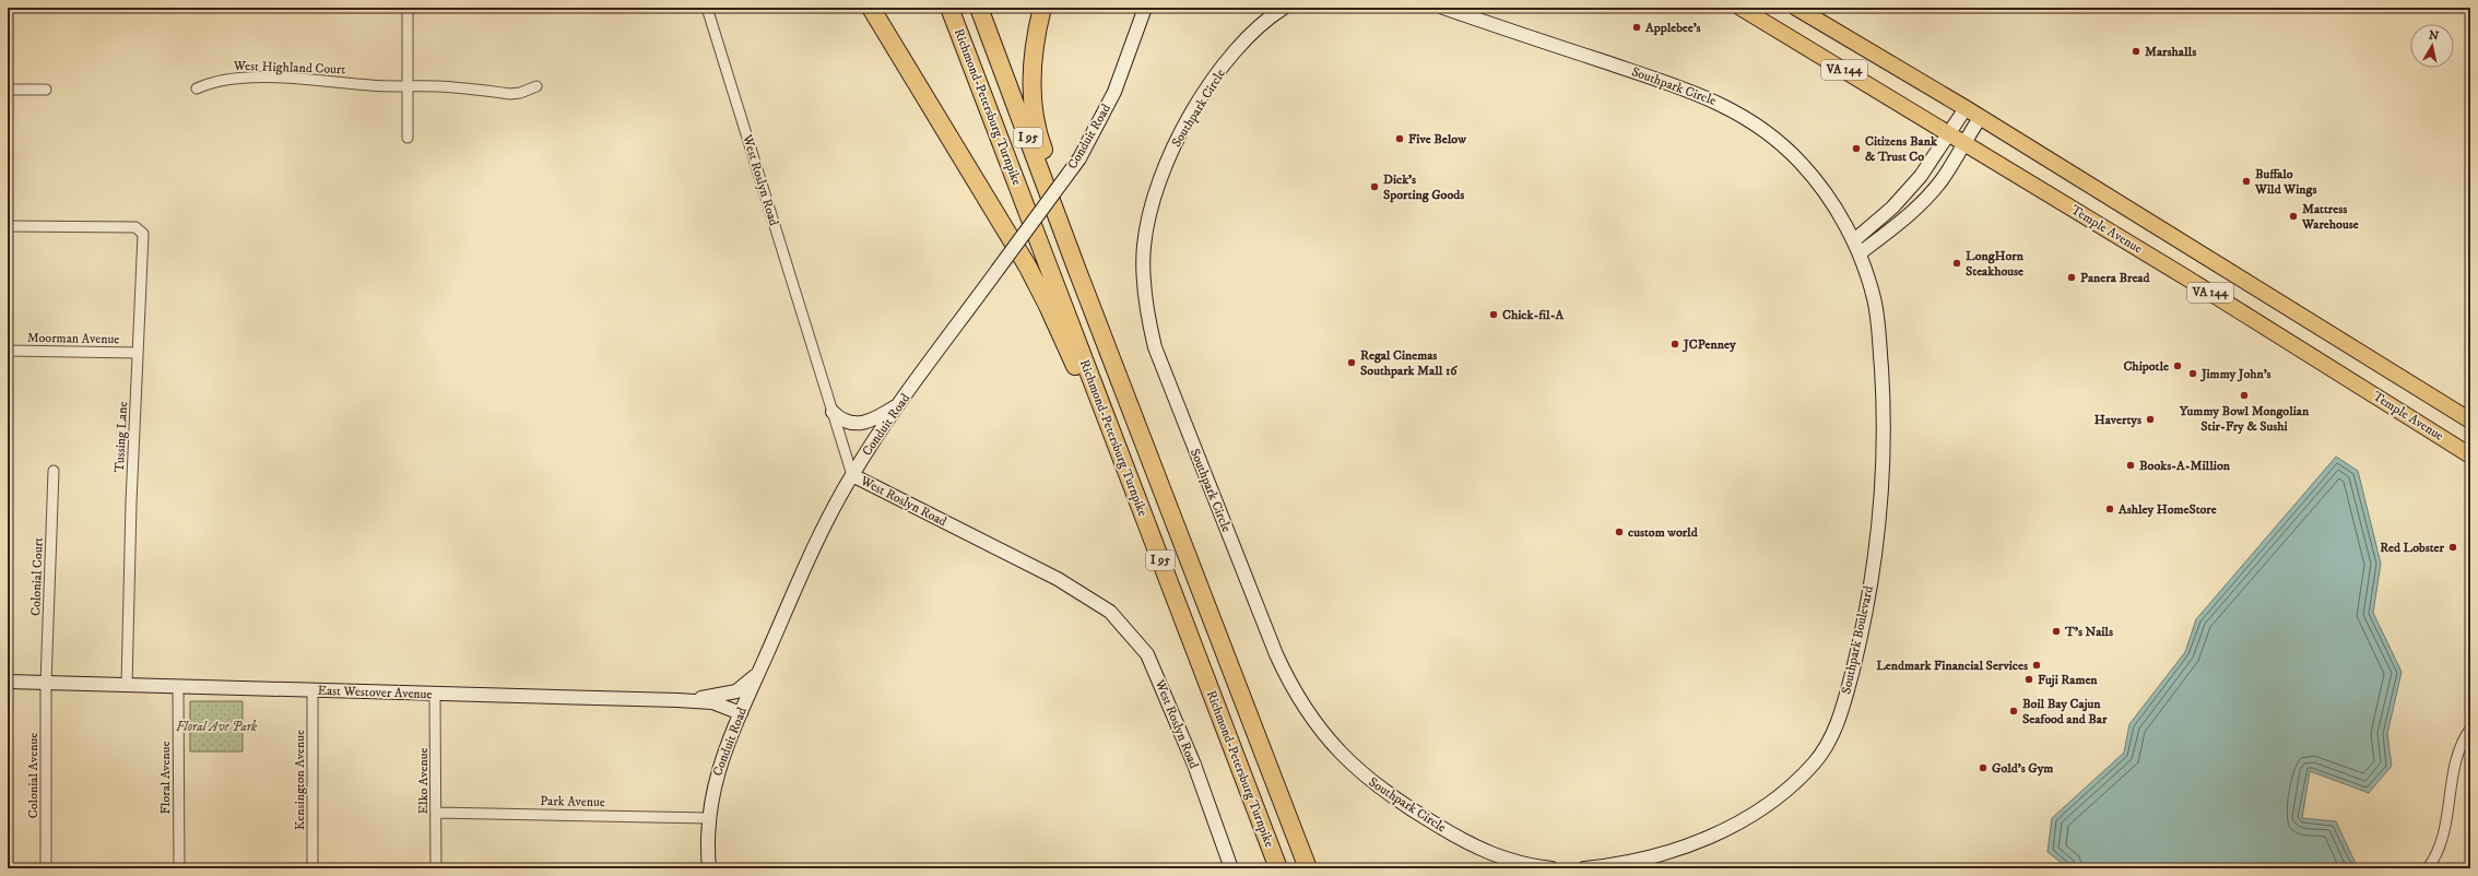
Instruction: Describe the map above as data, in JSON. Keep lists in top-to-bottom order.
{
  "streets": {
    "highway": ["Richmond-Petersburg Turnpike", "I 95"],
    "main road": ["VA 144", "Temple Avenue"],
    "street": [
      "West Highland Court",
      "Southpark Circle",
      "Conduit Road",
      "West Roslyn Road",
      "Moorman Avenue",
      "Tussing Lane",
      "Colonial Court",
      "Southpark Boulevard",
      "East Westover Avenue",
      "Colonial Avenue",
      "Floral Avenue",
      "Kensington Avenue",
      "Elko Avenue",
      "Park Avenue"
    ]
  },
  "crossings": [
    ["Southpark Circle", "Southpark Boulevard"],
    ["Conduit Road", "West Roslyn Road"],
    ["Conduit Road", "East Westover Avenue"],
    ["Conduit Road", "Park Avenue"],
    ["Moorman Avenue", "Tussing Lane"],
    ["Tussing Lane", "East Westover Avenue"],
    ["Colonial Court", "East Westover Avenue"],
    ["Colonial Court", "Colonial Avenue"],
    ["East Westover Avenue", "Colonial Avenue"],
    ["East Westover Avenue", "Floral Avenue"],
    ["East Westover Avenue", "Kensington Avenue"],
    ["East Westover Avenue", "Elko Avenue"],
    ["Elko Avenue", "Park Avenue"]
  ],
  "parks": ["Floral Ave Park"],
  "places": [
    "Applebee's",
    "Marshalls",
    "Five Below",
    "Citizens Bank & Trust Co",
    "Buffalo Wild Wings",
    "Dick's Sporting Goods",
    "Mattress Warehouse",
    "LongHorn Steakhouse",
    "Panera Bread",
    "Chick-fil-A",
    "JCPenney",
    "Regal Cinemas Southpark Mall 16",
    "Chipotle",
    "Jimmy John's",
    "Yummy Bowl Mongolian Stir-Fry & Sushi",
    "Havertys",
    "Books-A-Million",
    "Ashley HomeStore",
    "custom world",
    "Red Lobster",
    "T's Nails",
    "Lendmark Financial Services",
    "Fuji Ramen",
    "Boil Bay Cajun Seafood and Bar",
    "Gold's Gym"
  ],
  "north": "top"
}
